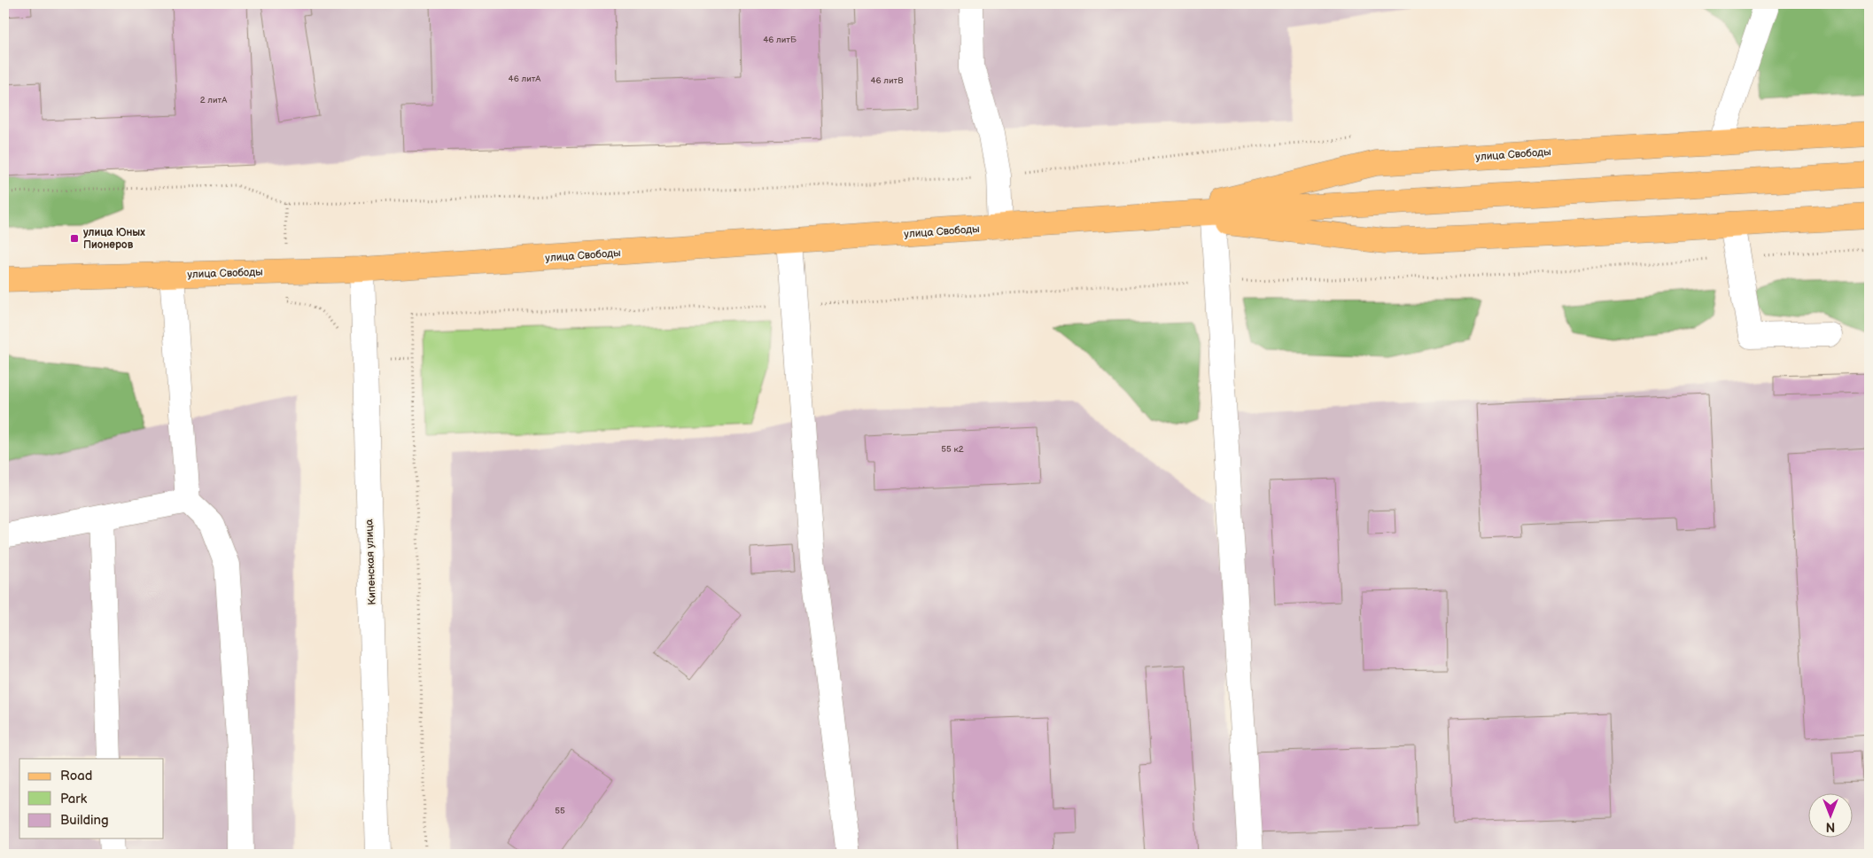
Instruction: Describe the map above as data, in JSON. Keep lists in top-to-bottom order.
{
  "streets": {
    "main road": ["улица Свободы"],
    "street": ["Кипенская улица"]
  },
  "crossings": [
    ["улица Свободы", "Кипенская улица"]
  ],
  "places": {
    "transit": ["улица Юных Пионеров"]
  },
  "house_numbers": [
    "46 литБ",
    "46 литА",
    "46 литВ",
    "2 литА",
    "55 к2",
    "55"
  ],
  "legend": ["Road", "Park", "Building"],
  "north": "bottom"
}
